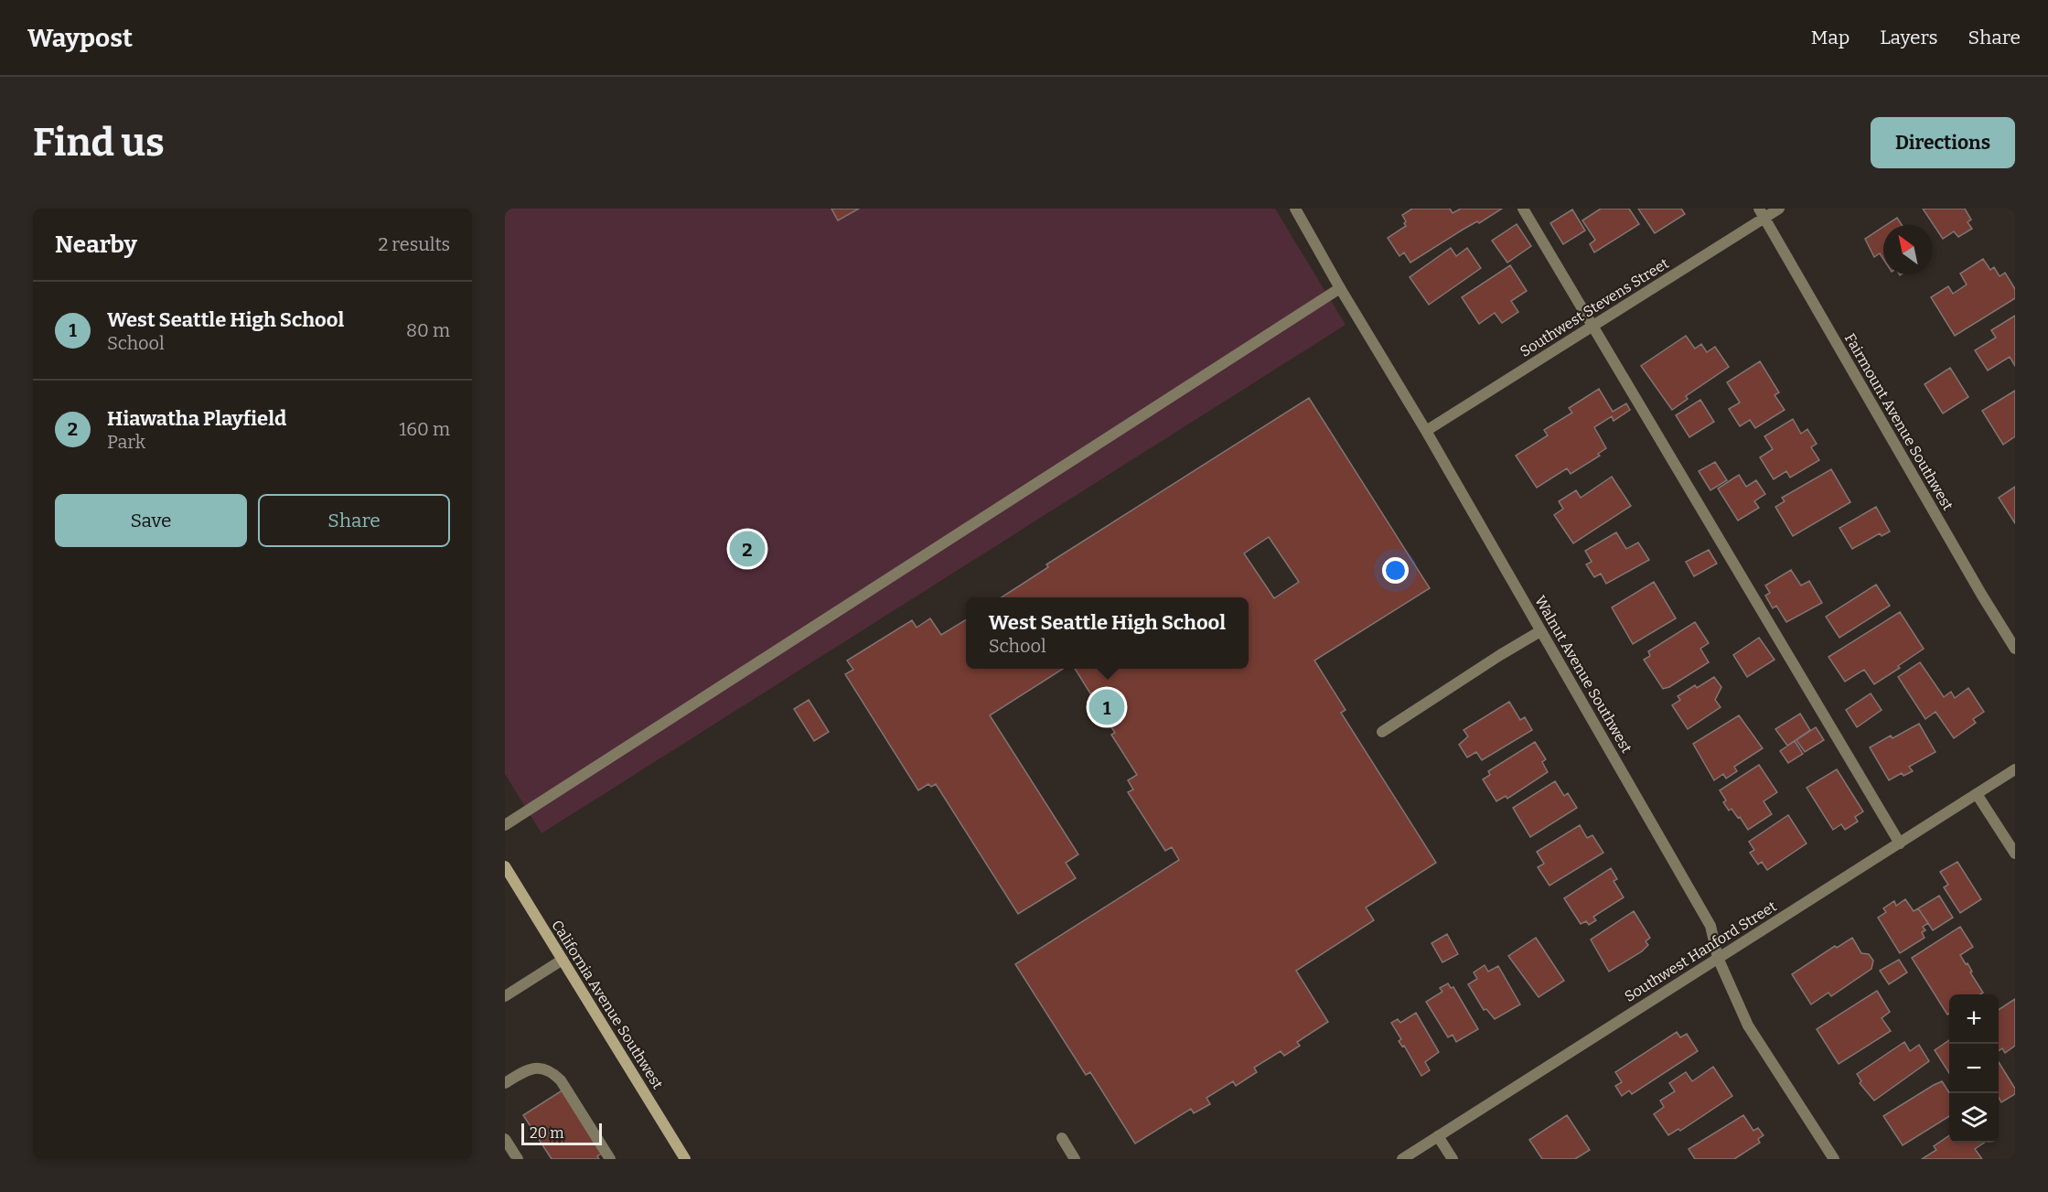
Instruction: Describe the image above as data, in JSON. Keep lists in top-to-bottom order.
{
  "streets": {
    "main road": ["California Avenue Southwest"],
    "street": [
      "Southwest Stevens Street",
      "Fairmount Avenue Southwest",
      "Walnut Avenue Southwest",
      "Southwest Hanford Street"
    ]
  },
  "crossings": [
    ["Southwest Stevens Street", "Fairmount Avenue Southwest"],
    ["Southwest Stevens Street", "Walnut Avenue Southwest"],
    ["Walnut Avenue Southwest", "Southwest Hanford Street"]
  ],
  "scale_bar": "20 m",
  "north": "top left",
  "page": {
    "header": "Waypost",
    "nav": ["Map", "Layers", "Share"],
    "buttons": [
      "Directions",
      ["Save", "Share"]
    ],
    "title": "Find us",
    "heading": ["Nearby", "2 results"],
    "list": [
      {
        "mark": "1",
        "name": "West Seattle High School",
        "note": "School",
        "value": "80 m"
      },
      {
        "mark": "2",
        "name": "Hiawatha Playfield",
        "note": "Park",
        "value": "160 m"
      }
    ],
    "pins": ["2", "1"],
    "popup": ["West Seattle High School", "School"],
    "map_buttons": ["+", "−"],
    "scale": "20 m"
  }
}
